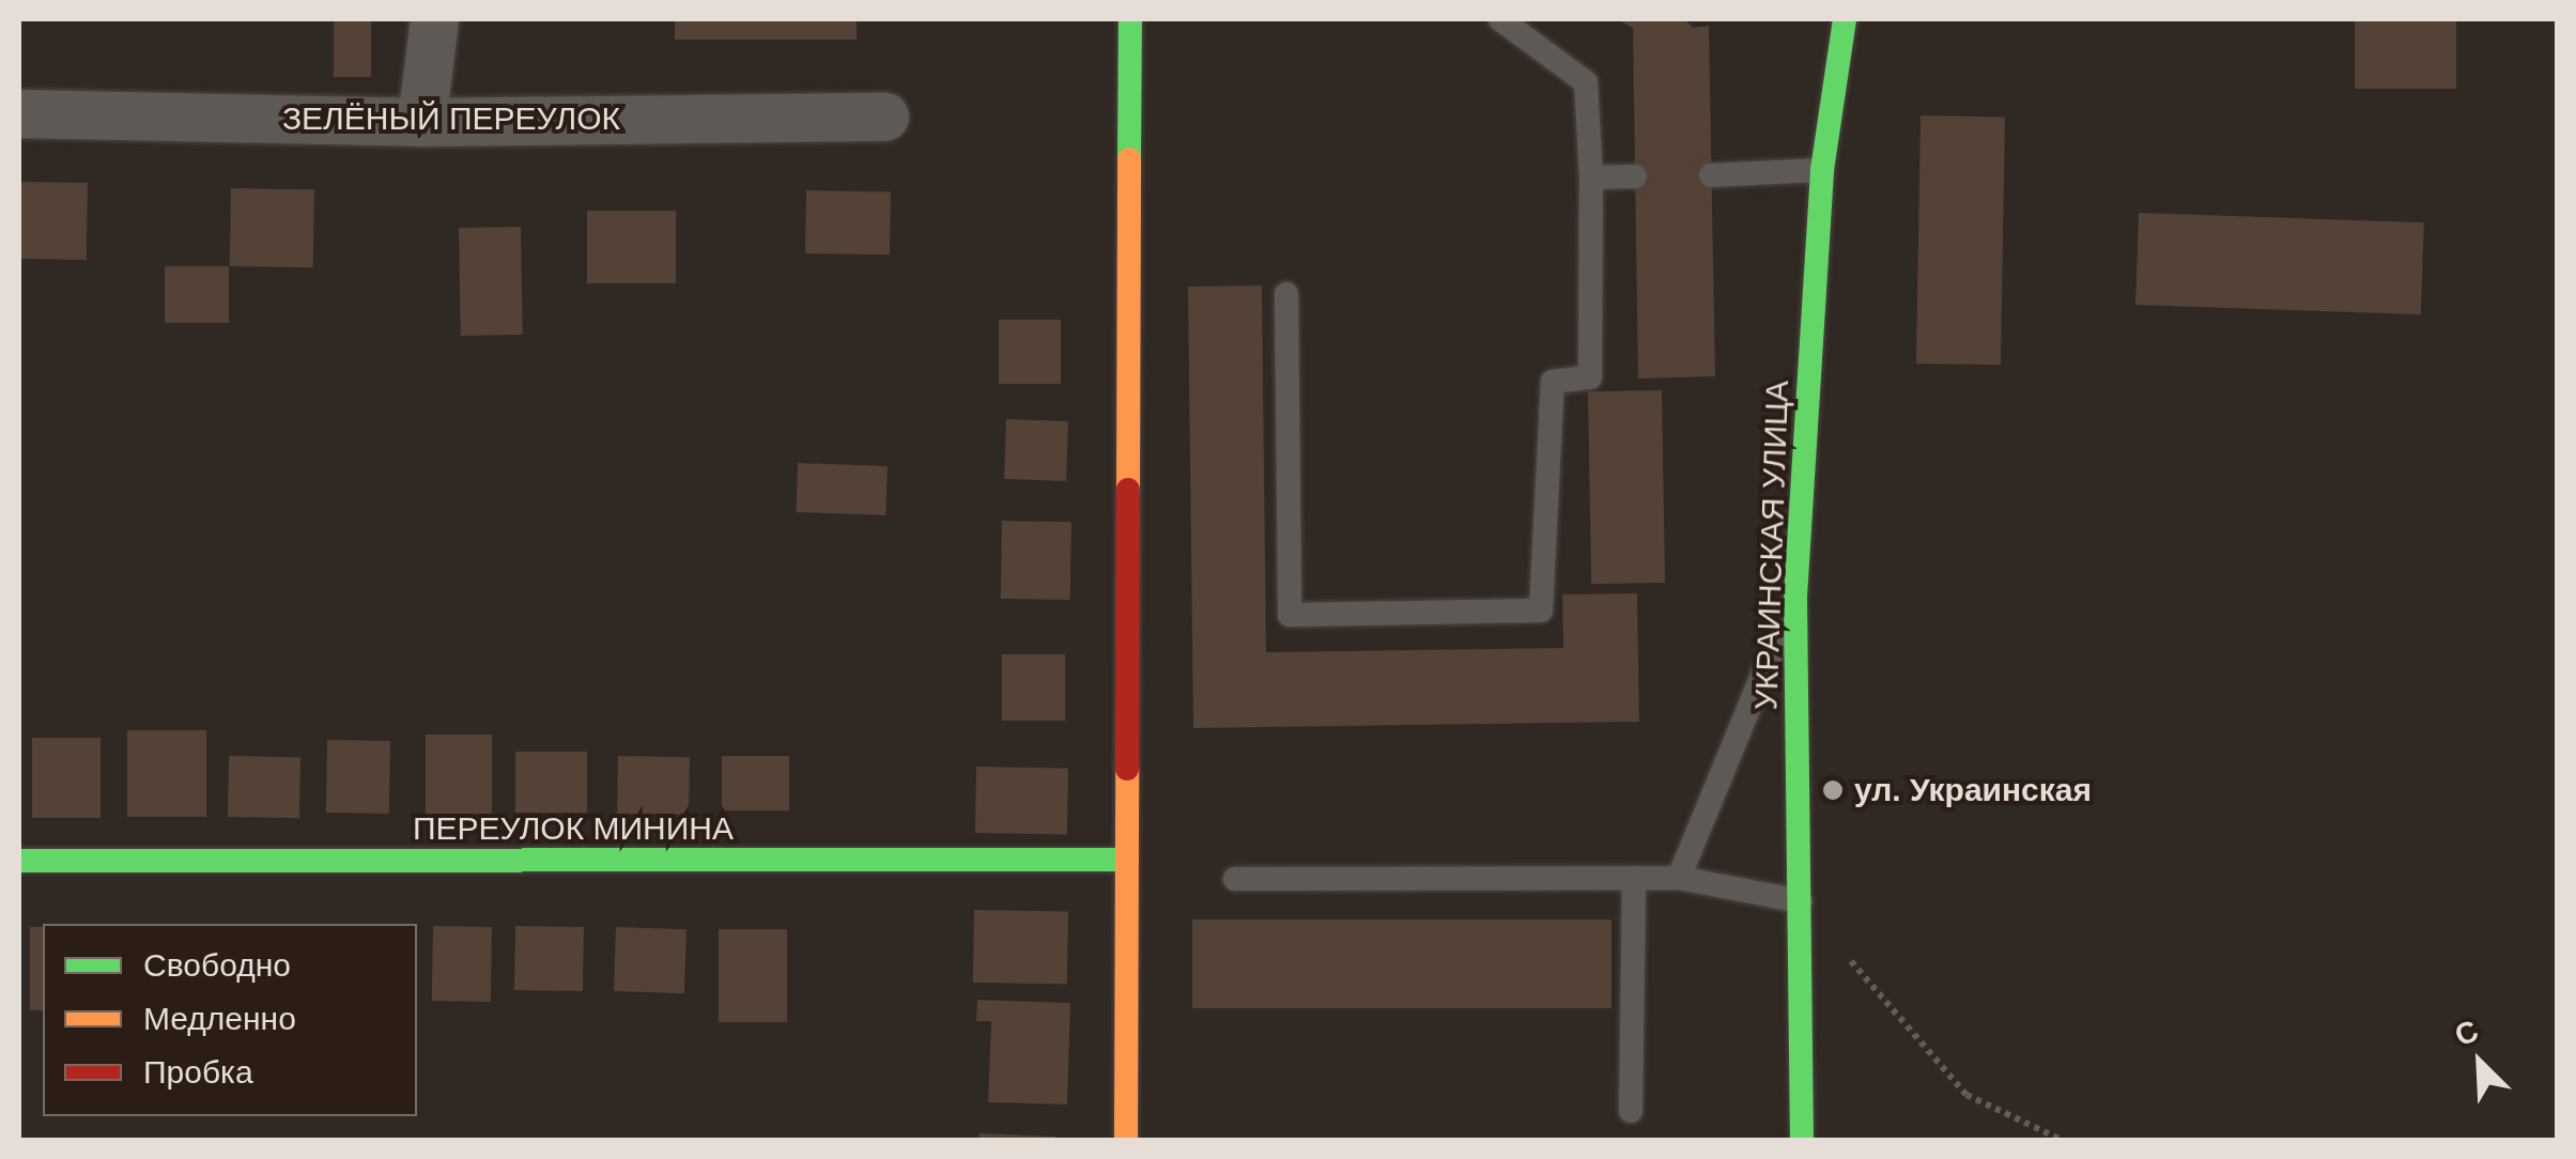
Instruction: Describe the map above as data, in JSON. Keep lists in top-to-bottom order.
{
  "streets": {
    "street": ["ЗЕЛЁНЫЙ ПЕРЕУЛОК", "УКРАИНСКАЯ УЛИЦА", "ПЕРЕУЛОК МИНИНА"]
  },
  "places": ["ул. Украинская"],
  "legend": ["Свободно", "Медленно", "Пробка"],
  "north": "top left"
}
